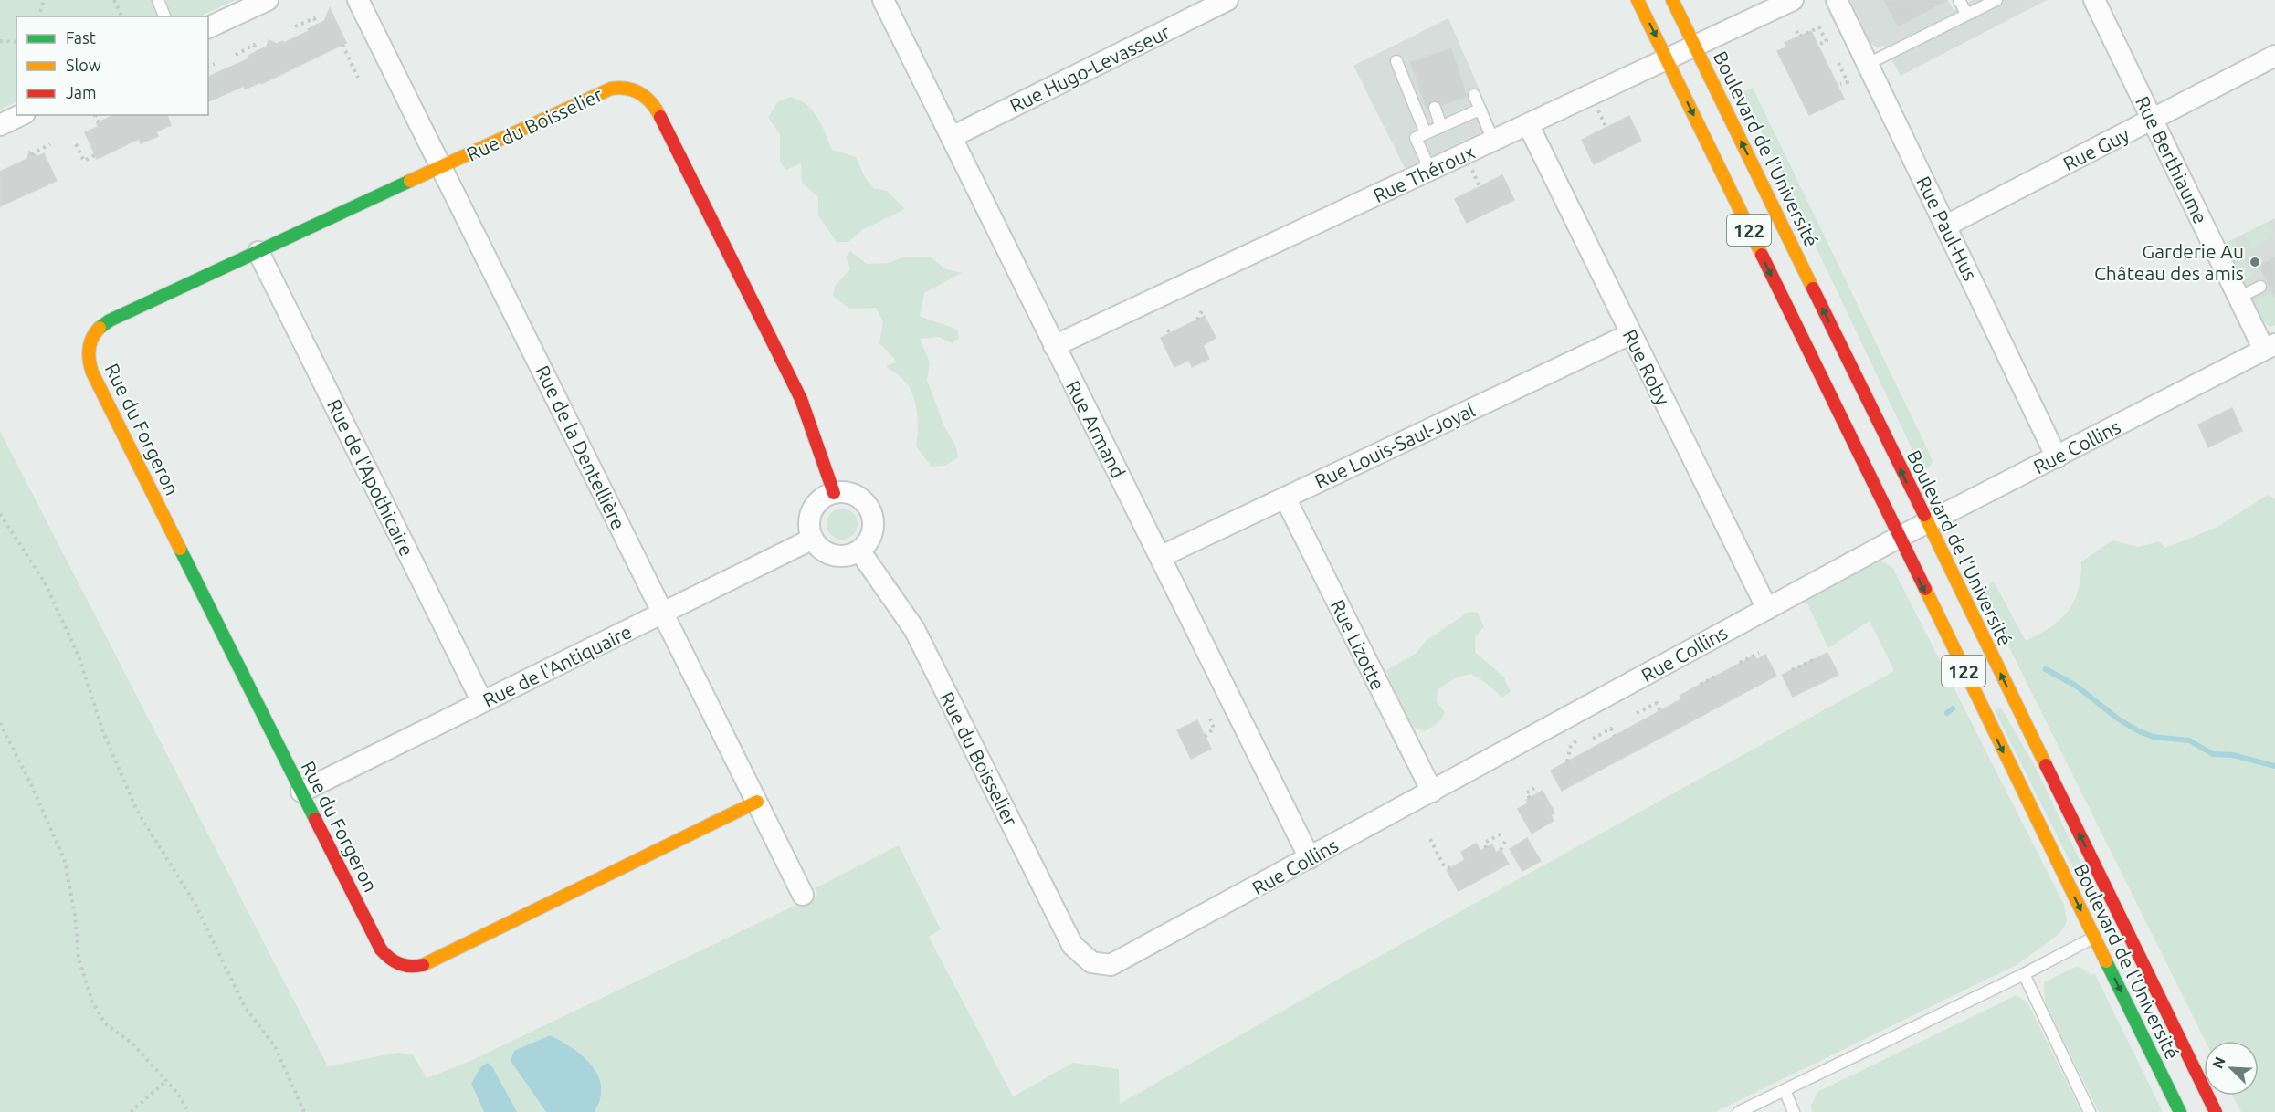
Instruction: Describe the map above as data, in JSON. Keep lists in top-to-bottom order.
{
  "streets": {
    "main road": [
      "Rue du Boisselier",
      "Boulevard de l'Université",
      "122",
      "Rue du Forgeron"
    ],
    "street": [
      "Rue Hugo-Levasseur",
      "Rue Guy",
      "Rue Berthiaume",
      "Rue Théroux",
      "Rue Paul-Hus",
      "Rue Roby",
      "Rue Armand",
      "Rue Louis-Saul-Joyal",
      "Rue Collins",
      "Rue de la Dentellière",
      "Rue de l'Apothicaire",
      "Rue Lizotte",
      "Rue de l'Antiquaire"
    ]
  },
  "crossings": [
    ["Rue Hugo-Levasseur", "Rue Armand"],
    ["Rue du Boisselier", "Rue du Forgeron"],
    ["Rue du Boisselier", "Rue Collins"],
    ["Rue du Boisselier", "Rue de la Dentellière"],
    ["Rue du Boisselier", "Rue de l'Apothicaire"],
    ["Rue du Boisselier", "Rue de l'Antiquaire"],
    ["Boulevard de l'Université", "Rue Théroux"],
    ["Boulevard de l'Université", "Rue Collins"],
    ["Rue Guy", "Rue Berthiaume"],
    ["Rue Guy", "Rue Paul-Hus"],
    ["Rue Berthiaume", "Rue Collins"],
    ["Rue Théroux", "Rue Roby"],
    ["Rue Théroux", "Rue Armand"],
    ["Rue Paul-Hus", "Rue Collins"],
    ["Rue Roby", "Rue Louis-Saul-Joyal"],
    ["Rue Roby", "Rue Collins"],
    ["Rue du Forgeron", "Rue de la Dentellière"],
    ["Rue du Forgeron", "Rue de l'Antiquaire"],
    ["Rue Armand", "Rue Louis-Saul-Joyal"],
    ["Rue Armand", "Rue Collins"],
    ["Rue Louis-Saul-Joyal", "Rue Lizotte"],
    ["Rue Collins", "Rue Lizotte"],
    ["Rue de la Dentellière", "Rue de l'Antiquaire"],
    ["Rue de l'Apothicaire", "Rue de l'Antiquaire"]
  ],
  "places": ["Garderie Au Château des amis"],
  "legend": ["Fast", "Slow", "Jam"],
  "north": "top left"
}
